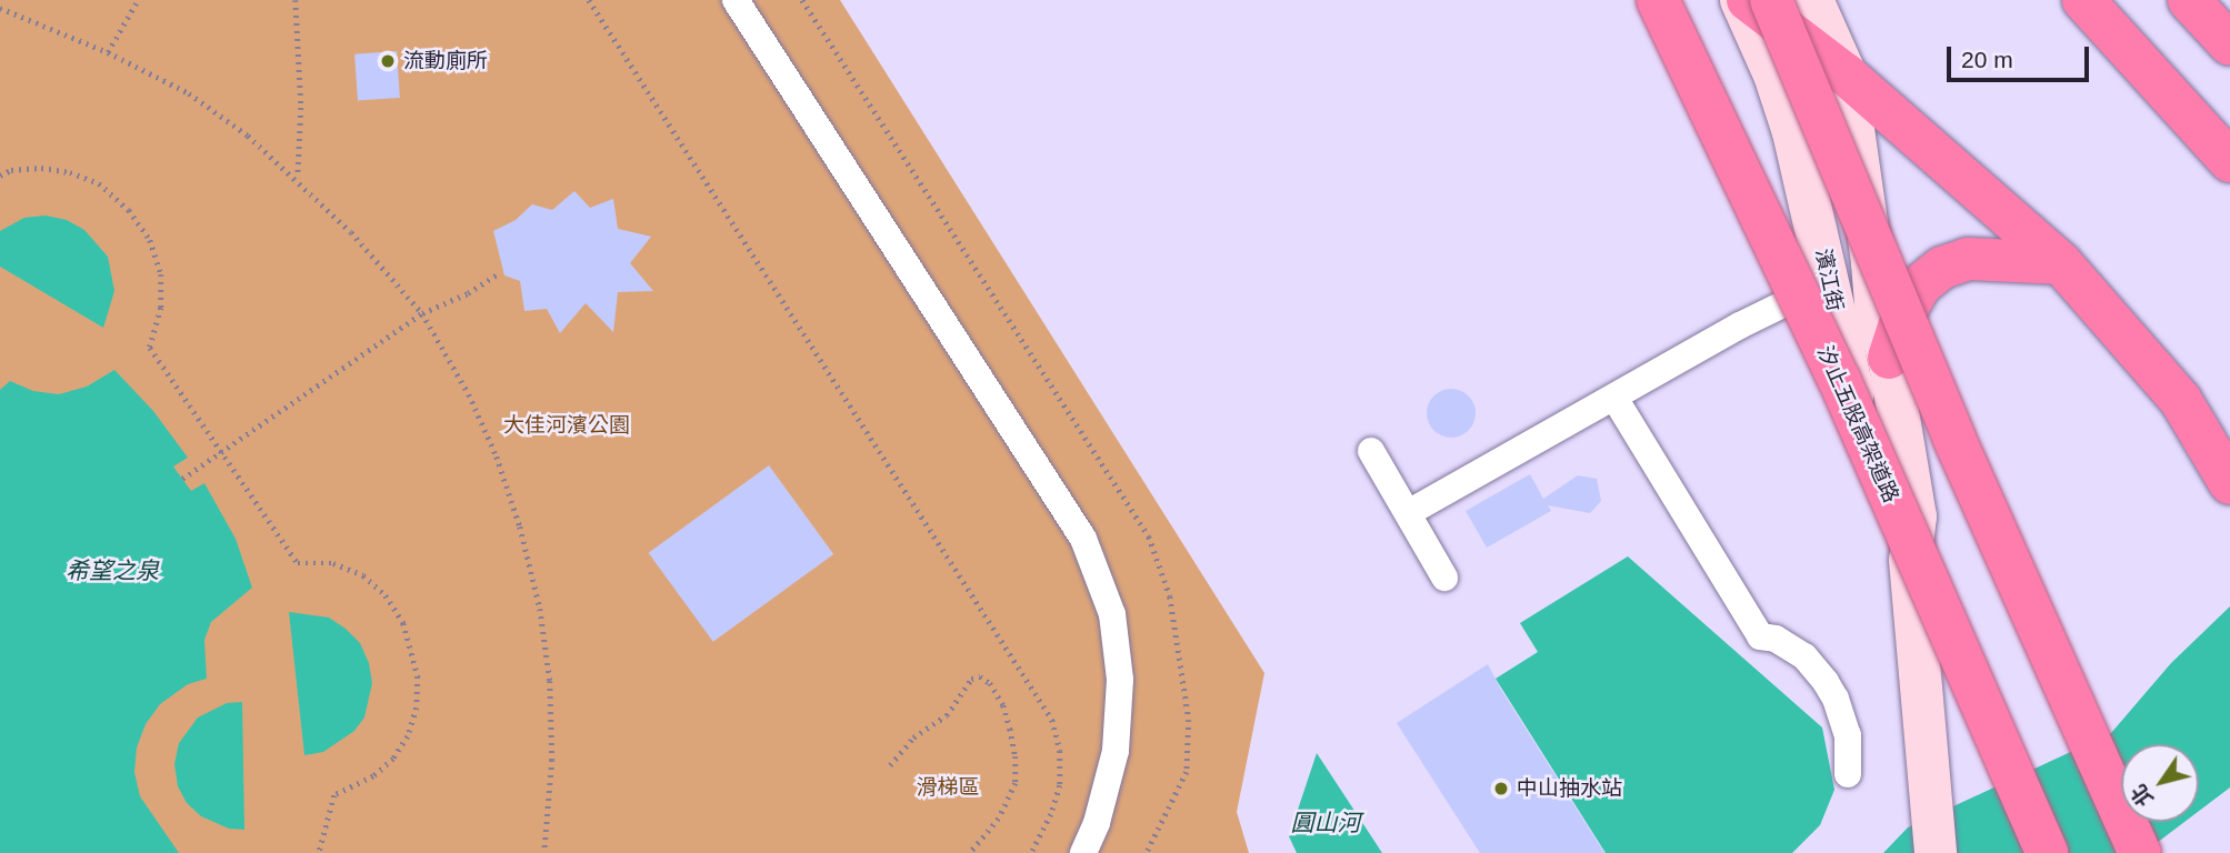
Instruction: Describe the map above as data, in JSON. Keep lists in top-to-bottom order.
{
  "streets": {
    "highway": ["汐止五股高架道路"],
    "main road": ["濱江街"]
  },
  "water": ["希望之泉", "圓山河"],
  "parks": ["大佳河濱公園", "滑梯區"],
  "places": ["流動廁所", "中山抽水站"],
  "scale_bar": "20 m",
  "north": "bottom left"
}
